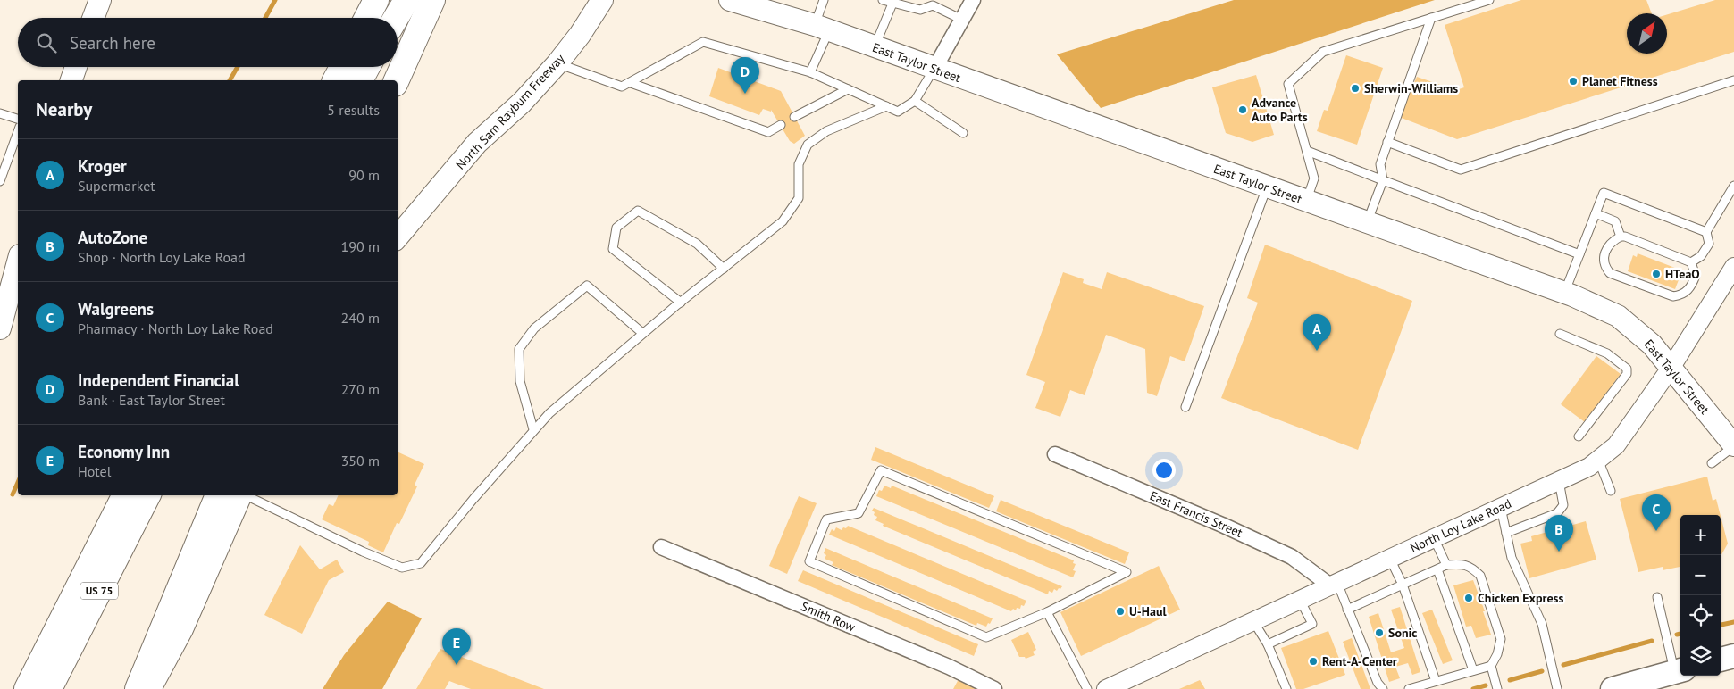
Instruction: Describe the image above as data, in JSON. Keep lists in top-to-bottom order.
{
  "streets": {
    "highway": ["US 75"],
    "main road": ["East Taylor Street", "North Sam Rayburn Freeway"],
    "street": ["East Francis Street", "North Loy Lake Road", "Smith Row"]
  },
  "crossings": [
    ["East Taylor Street", "North Loy Lake Road"],
    ["East Francis Street", "North Loy Lake Road"]
  ],
  "places": [
    "Planet Fitness",
    "Sherwin-Williams",
    "Advance Auto Parts",
    "HTeaO",
    "Chicken Express",
    "U-Haul",
    "Sonic",
    "Rent-A-Center"
  ],
  "north": "top right",
  "page": {
    "search": "Search here",
    "pins": [
      "D",
      "A",
      "C",
      "B",
      "E"
    ],
    "heading": ["Nearby", "5 results"],
    "list": [
      {
        "mark": "A",
        "name": "Kroger",
        "note": "Supermarket",
        "value": "90 m"
      },
      {
        "mark": "B",
        "name": "AutoZone",
        "note": "Shop · North Loy Lake Road",
        "value": "190 m"
      },
      {
        "mark": "C",
        "name": "Walgreens",
        "note": "Pharmacy · North Loy Lake Road",
        "value": "240 m"
      },
      {
        "mark": "D",
        "name": "Independent Financial",
        "note": "Bank · East Taylor Street",
        "value": "270 m"
      },
      {
        "mark": "E",
        "name": "Economy Inn",
        "note": "Hotel",
        "value": "350 m"
      }
    ],
    "map_buttons": ["+", "−"]
  }
}
